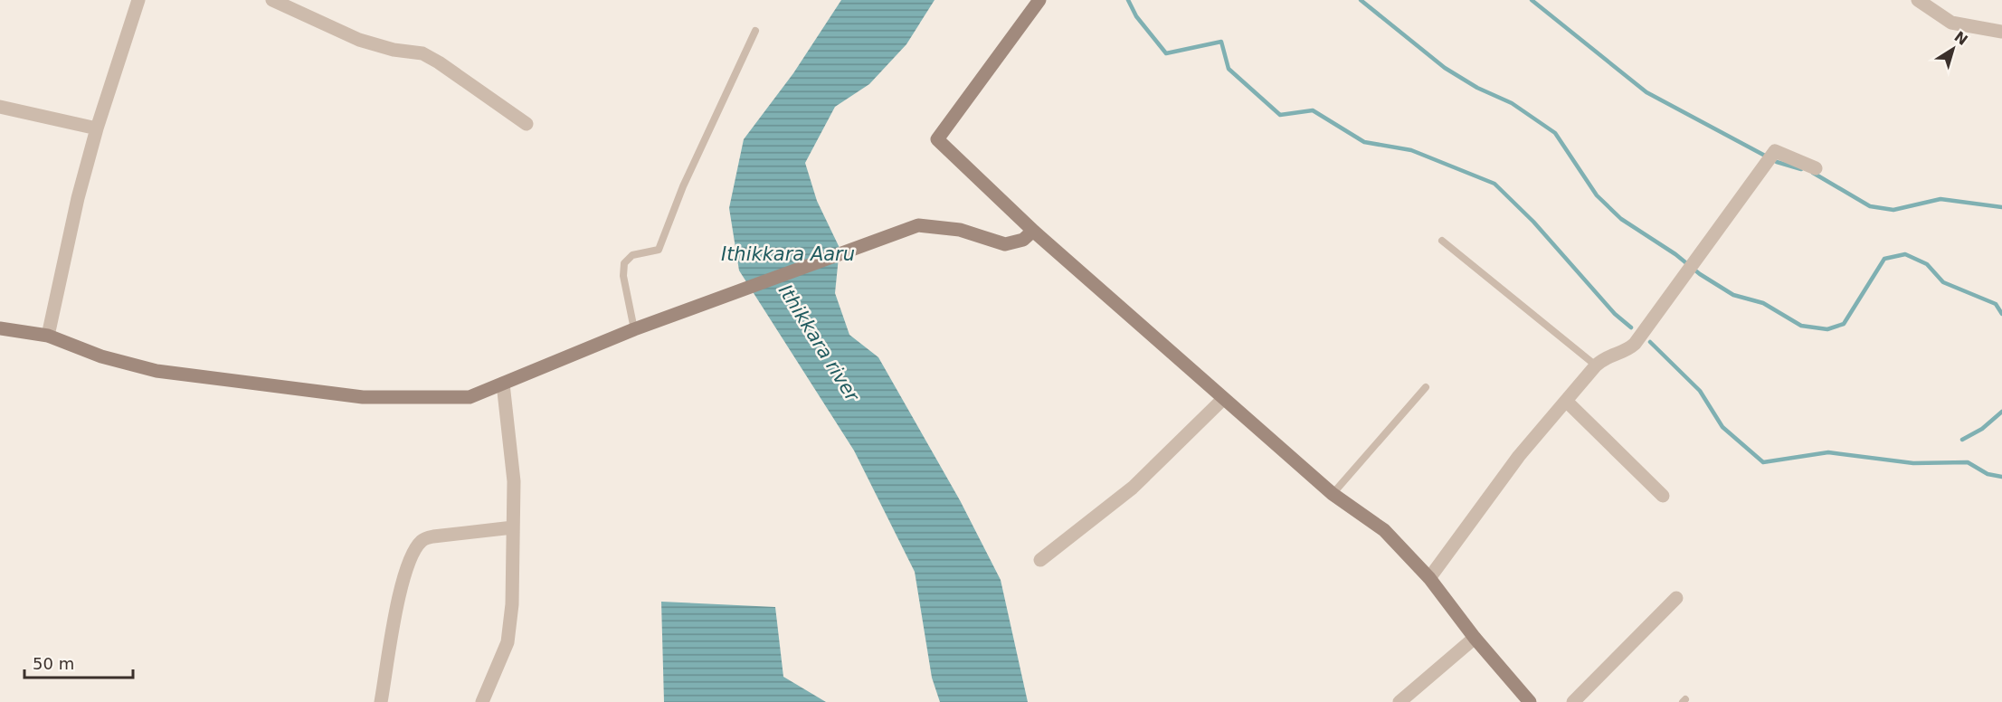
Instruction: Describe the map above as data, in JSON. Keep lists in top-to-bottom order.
{
  "water": ["Ithikkara Aaru", "Ithikkara river"],
  "scale_bar": "50 m",
  "north": "top right"
}
